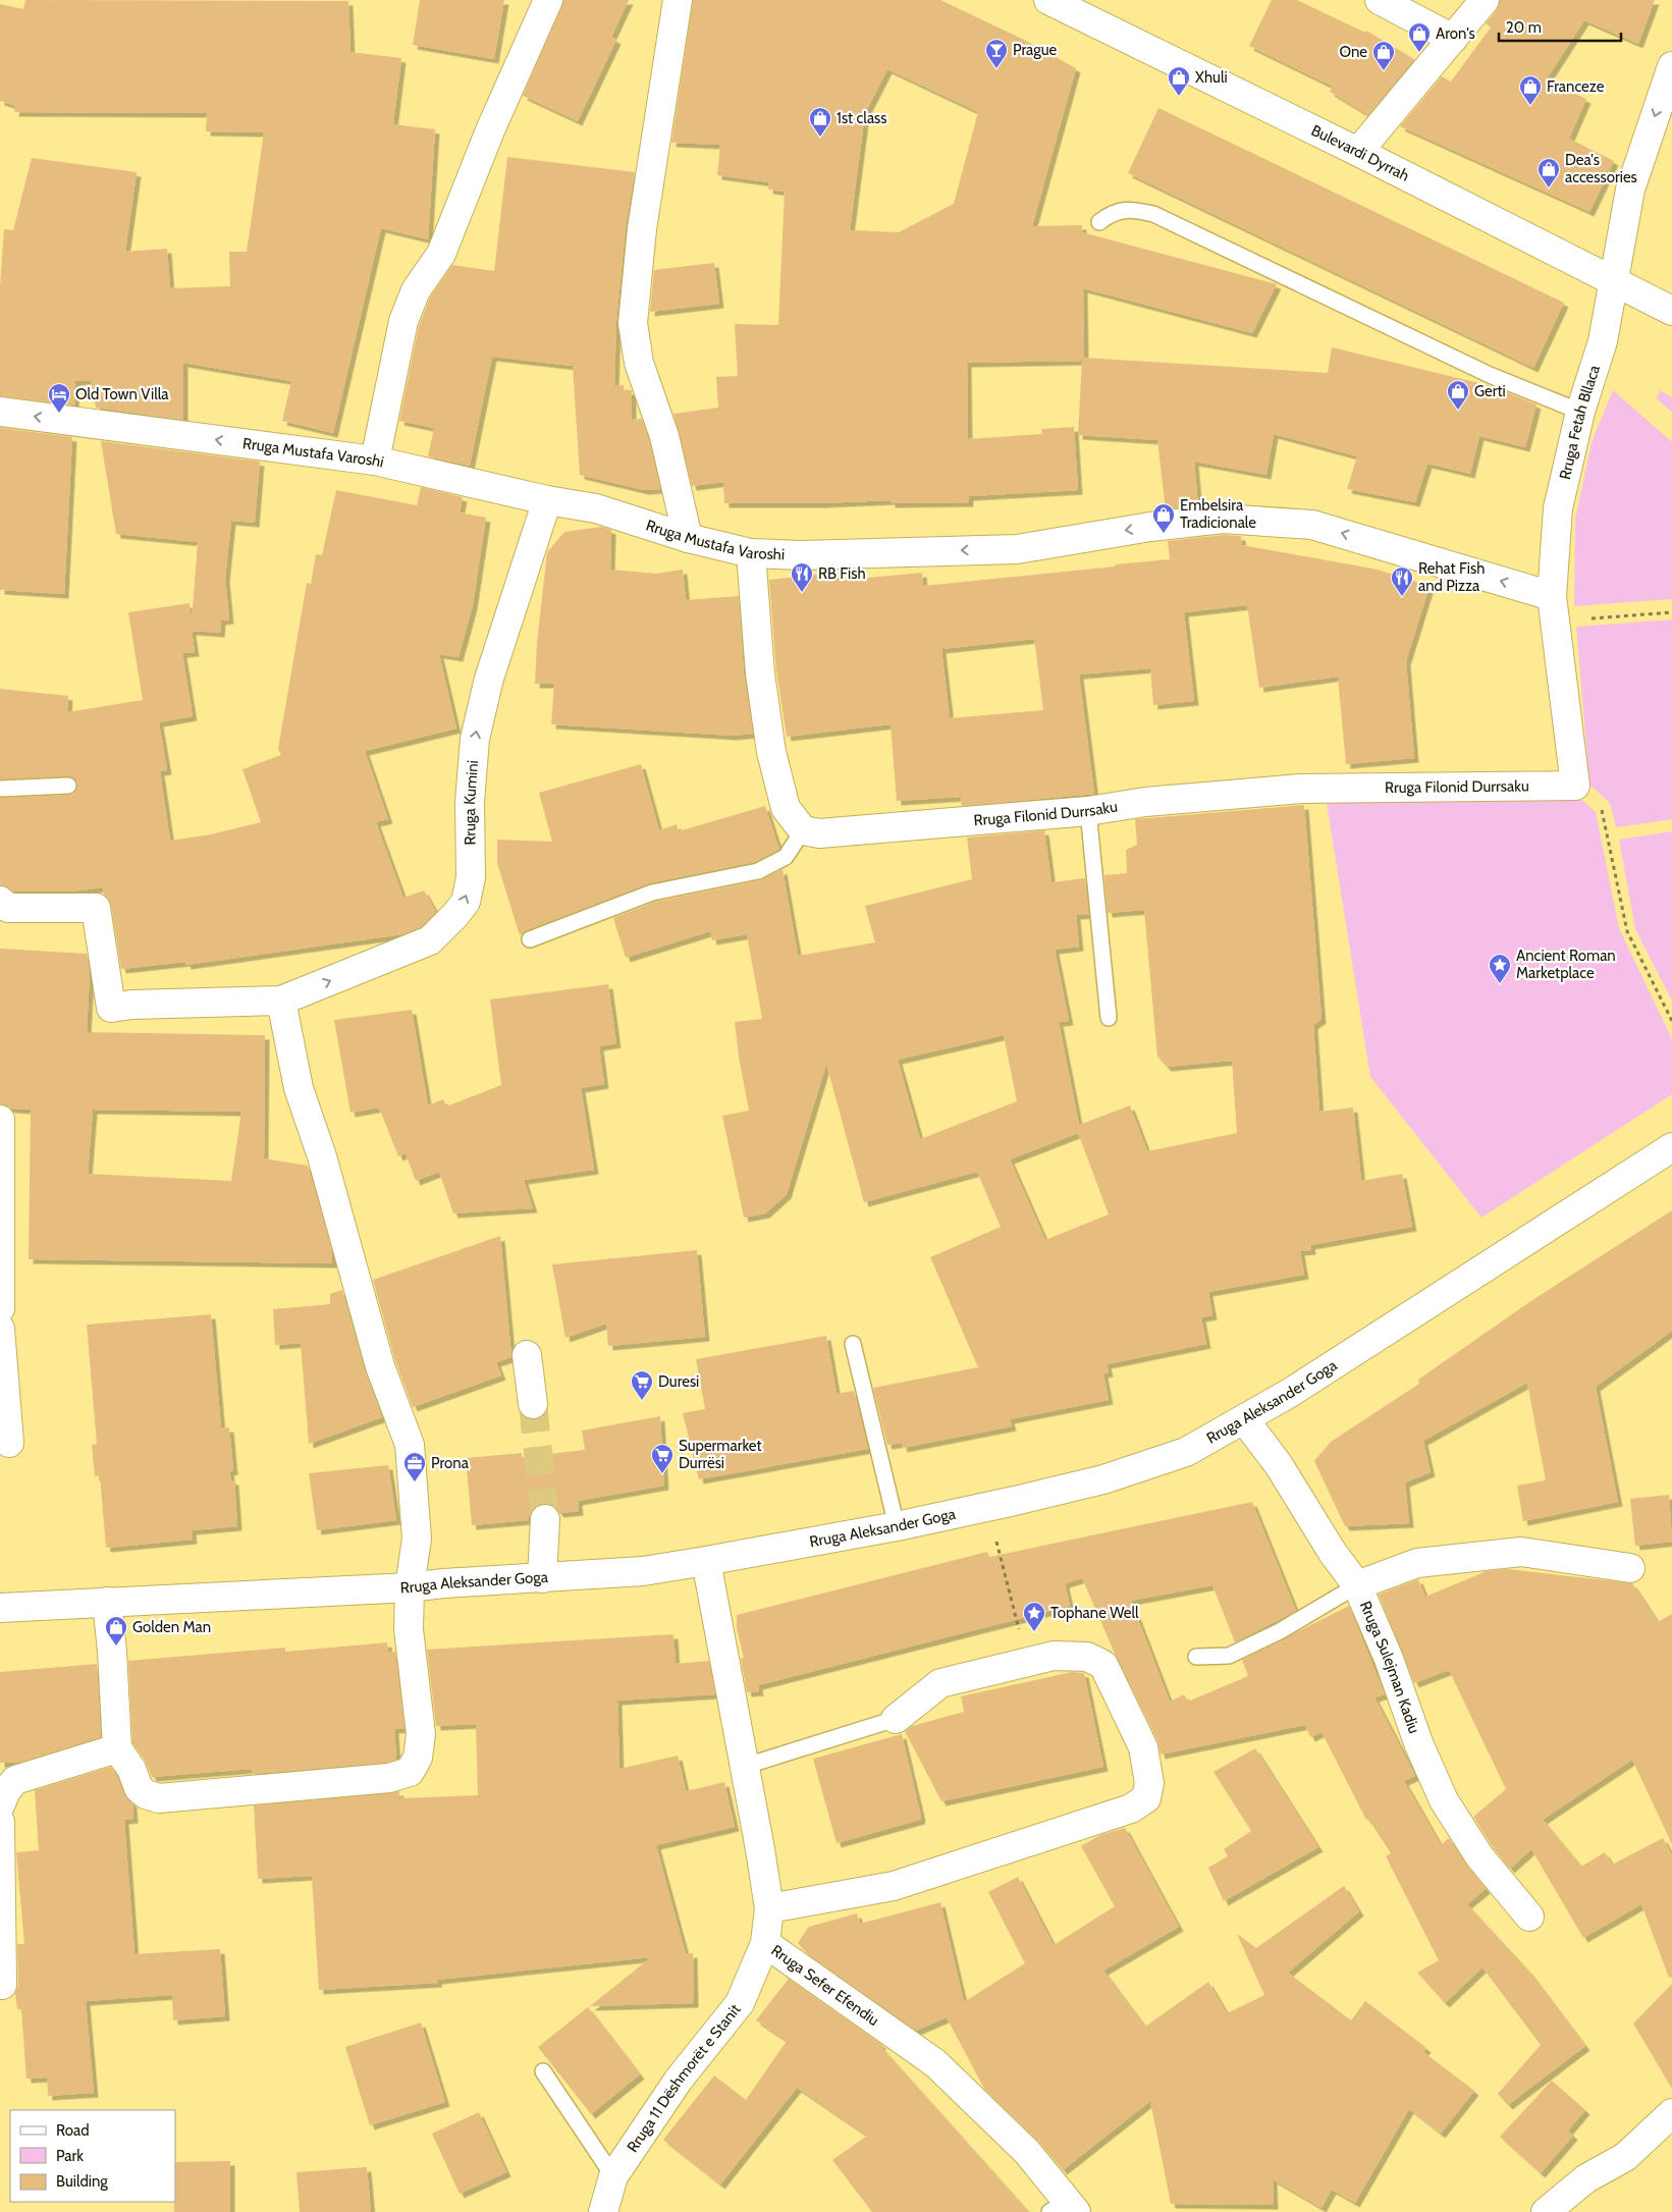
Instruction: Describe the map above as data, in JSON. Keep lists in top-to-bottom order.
{
  "streets": {
    "street": [
      "Bulevardi Dyrrah",
      "Rruga Fetah Bllaca",
      "Rruga Mustafa Varoshi",
      "Rruga Filonid Durrsaku",
      "Rruga Kumini",
      "Rruga Aleksander Goga",
      "Rruga Sulejman Kadiu",
      "Rruga Sefer Efendiu",
      "Rruga 11 Dëshmorët e Stanit"
    ]
  },
  "crossings": [
    ["Bulevardi Dyrrah", "Rruga Fetah Bllaca"],
    ["Rruga Fetah Bllaca", "Rruga Mustafa Varoshi"],
    ["Rruga Fetah Bllaca", "Rruga Filonid Durrsaku"],
    ["Rruga Mustafa Varoshi", "Rruga Kumini"],
    ["Rruga Aleksander Goga", "Rruga Sulejman Kadiu"],
    ["Rruga Aleksander Goga", "Rruga Sefer Efendiu"],
    ["Rruga Sefer Efendiu", "Rruga 11 Dëshmorët e Stanit"]
  ],
  "one_way": ["Rruga Mustafa Varoshi", "Rruga Kumini"],
  "places": {
    "shop": [
      "Aron's",
      "One",
      "Xhuli",
      "Franceze",
      "1st class",
      "Dea's accessories",
      "Gerti",
      "Embelsira Tradicionale",
      "Golden Man"
    ],
    "bar": ["Prague"],
    "hotel": ["Old Town Villa"],
    "restaurant": ["RB Fish", "Rehat Fish and Pizza"],
    "place": ["Ancient Roman Marketplace", "Tophane Well"],
    "supermarket": ["Duresi", "Supermarket Durrësi"],
    "office": ["Prona"]
  },
  "legend": ["Road", "Park", "Building"],
  "scale_bar": "20 m"
}
